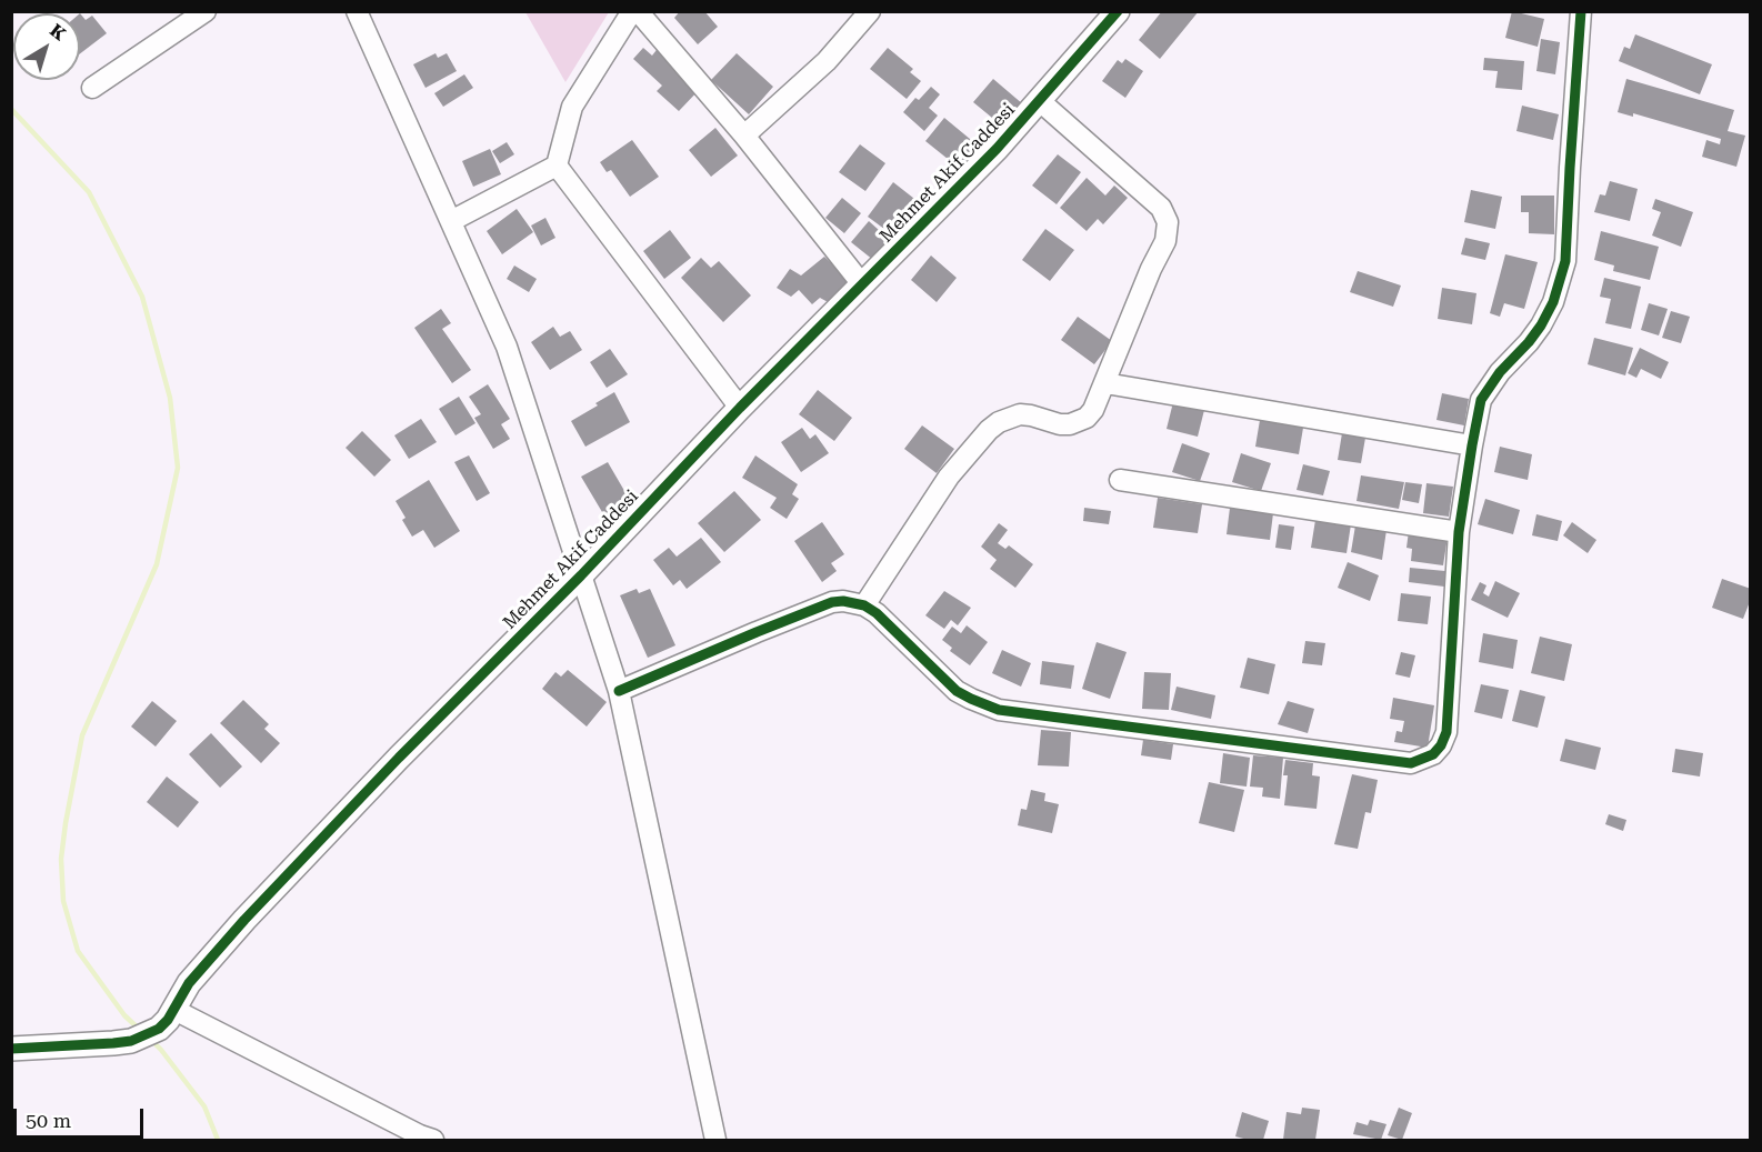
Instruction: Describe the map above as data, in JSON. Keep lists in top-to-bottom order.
{
  "streets": {
    "street": ["Mehmet Akif Caddesi"]
  },
  "scale_bar": "50 m",
  "north": "top right"
}
